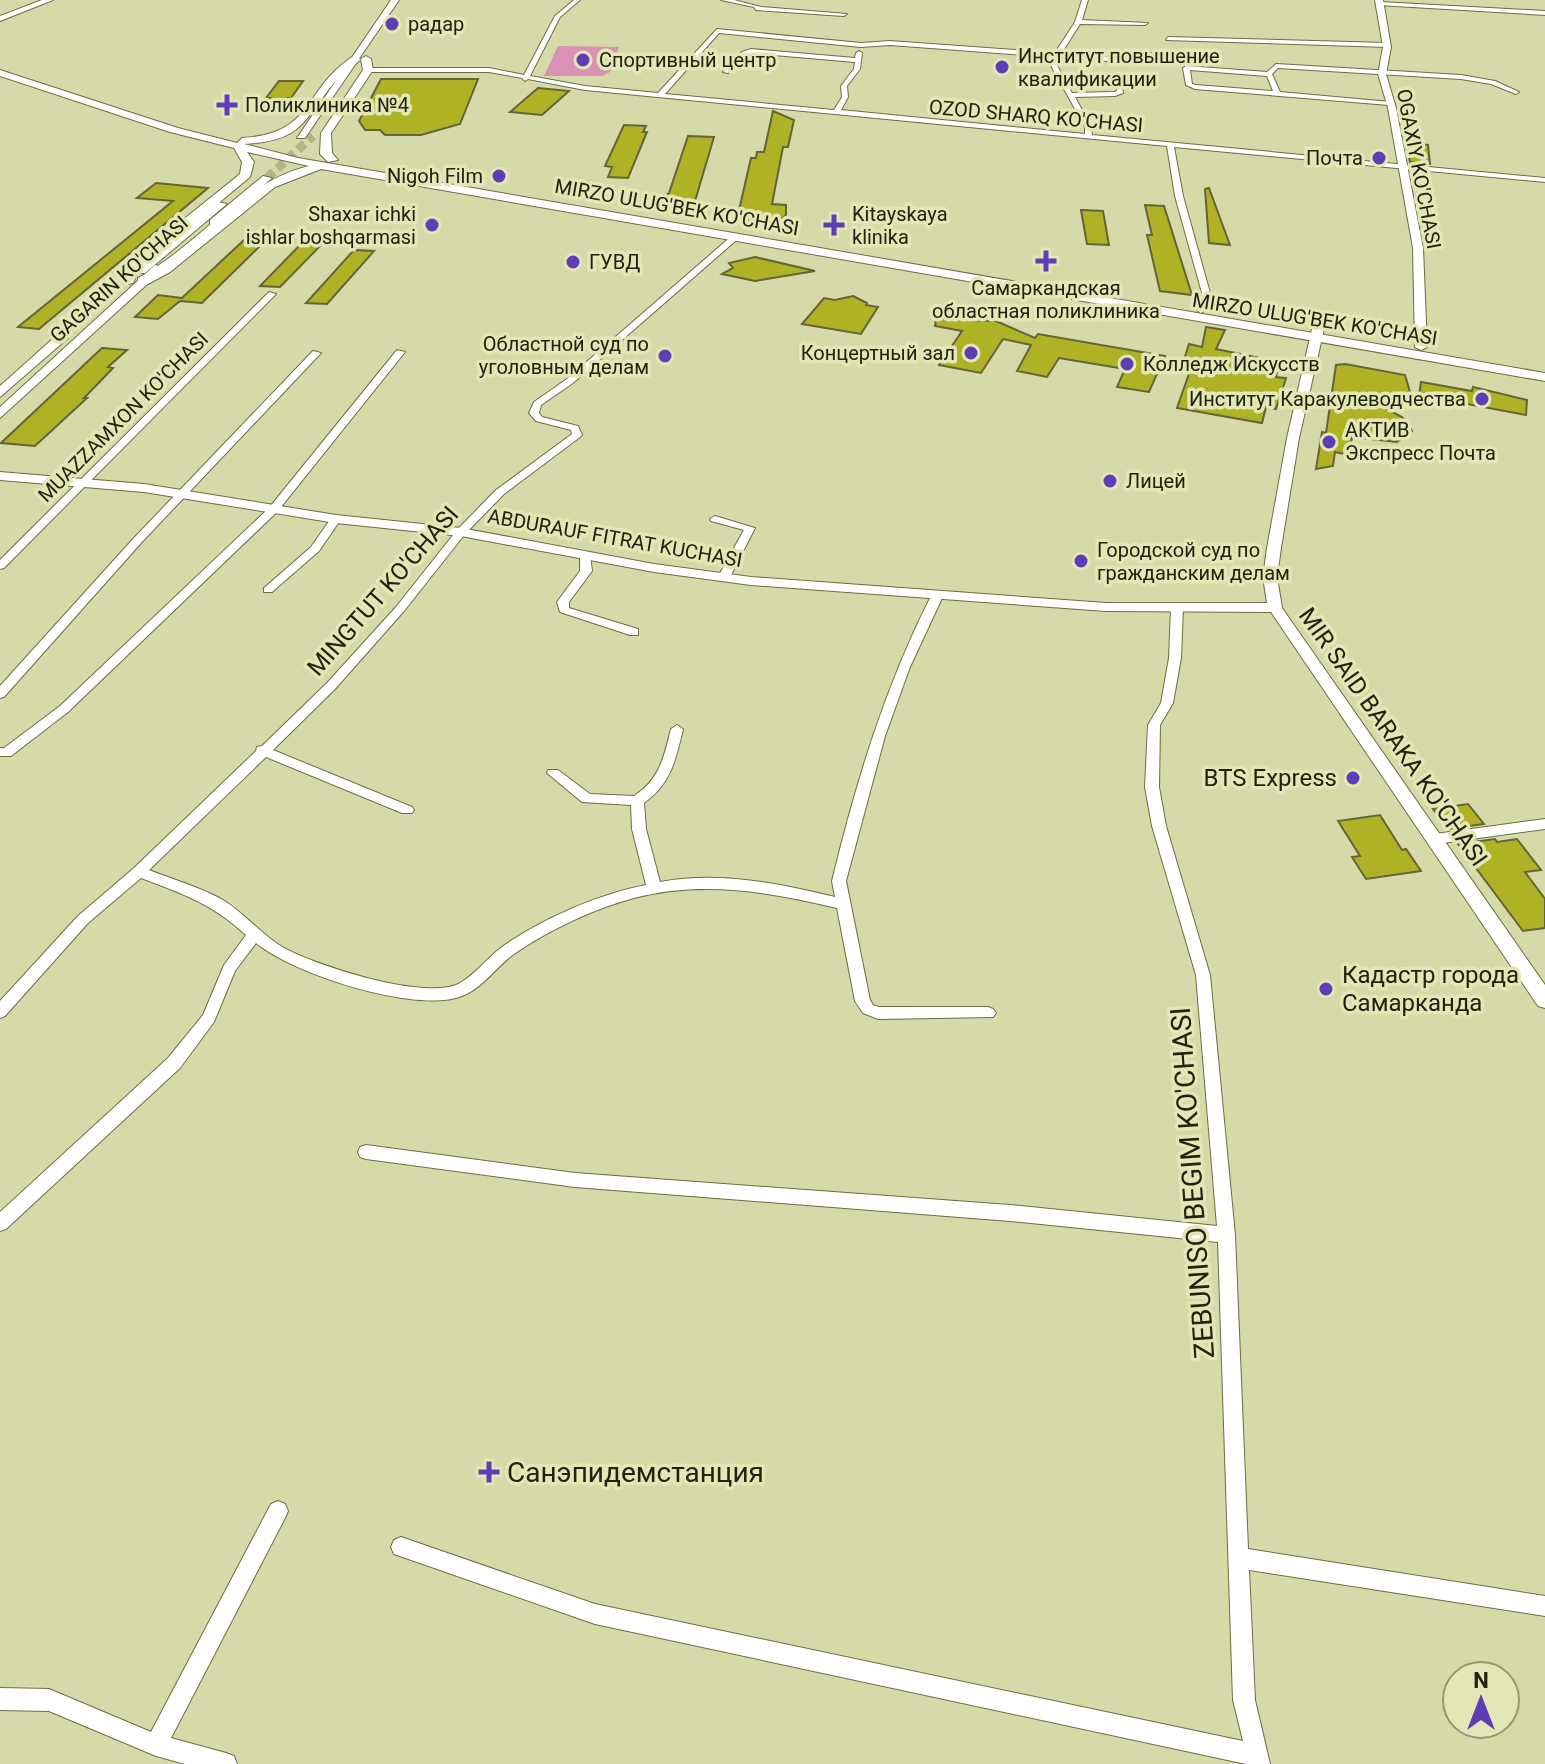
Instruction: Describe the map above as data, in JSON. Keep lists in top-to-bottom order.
{
  "streets": {
    "main road": ["MIRZO ULUG'BEK KO'CHASI", "GAGARIN KO'CHASI"],
    "street": [
      "OZOD SHARQ KO'CHASI",
      "OGAXIY KO'CHASI",
      "MUAZZAMXON KO'CHASI",
      "ABDURAUF FITRAT KUCHASI",
      "MINGTUT KO'CHASI",
      "MIR SAID BARAKA KO'CHASI",
      "ZEBUNISO BEGIM KO'CHASI"
    ]
  },
  "crossings": [
    ["OZOD SHARQ KO'CHASI", "OGAXIY KO'CHASI"],
    ["OGAXIY KO'CHASI", "MIRZO ULUG'BEK KO'CHASI"],
    ["MIRZO ULUG'BEK KO'CHASI", "MINGTUT KO'CHASI"],
    ["MIRZO ULUG'BEK KO'CHASI", "MIR SAID BARAKA KO'CHASI"],
    ["MUAZZAMXON KO'CHASI", "ABDURAUF FITRAT KUCHASI"],
    ["ABDURAUF FITRAT KUCHASI", "MINGTUT KO'CHASI"],
    ["ABDURAUF FITRAT KUCHASI", "MIR SAID BARAKA KO'CHASI"],
    ["ABDURAUF FITRAT KUCHASI", "ZEBUNISO BEGIM KO'CHASI"]
  ],
  "places": {
    "other": [
      "радар",
      "Спортивный центр",
      "Институт повышение квалификации",
      "Почта",
      "Nigoh Film",
      "Shaxar ichki ishlar boshqarmasi",
      "ГУВД",
      "Концертный зал",
      "Областной суд по уголовным делам",
      "Колледж Искусств",
      "Институт Каракулеводчества",
      "АКТИВ Экспресс Почта",
      "Лицей",
      "Городской суд по гражданским делам",
      "BTS Express",
      "Кадастр города Самарканда"
    ],
    "health": [
      "Поликлиника №4",
      "Kitayskaya klinika",
      "Самаркандская областная поликлиника",
      "Санэпидемстанция"
    ]
  },
  "north": "top"
}
